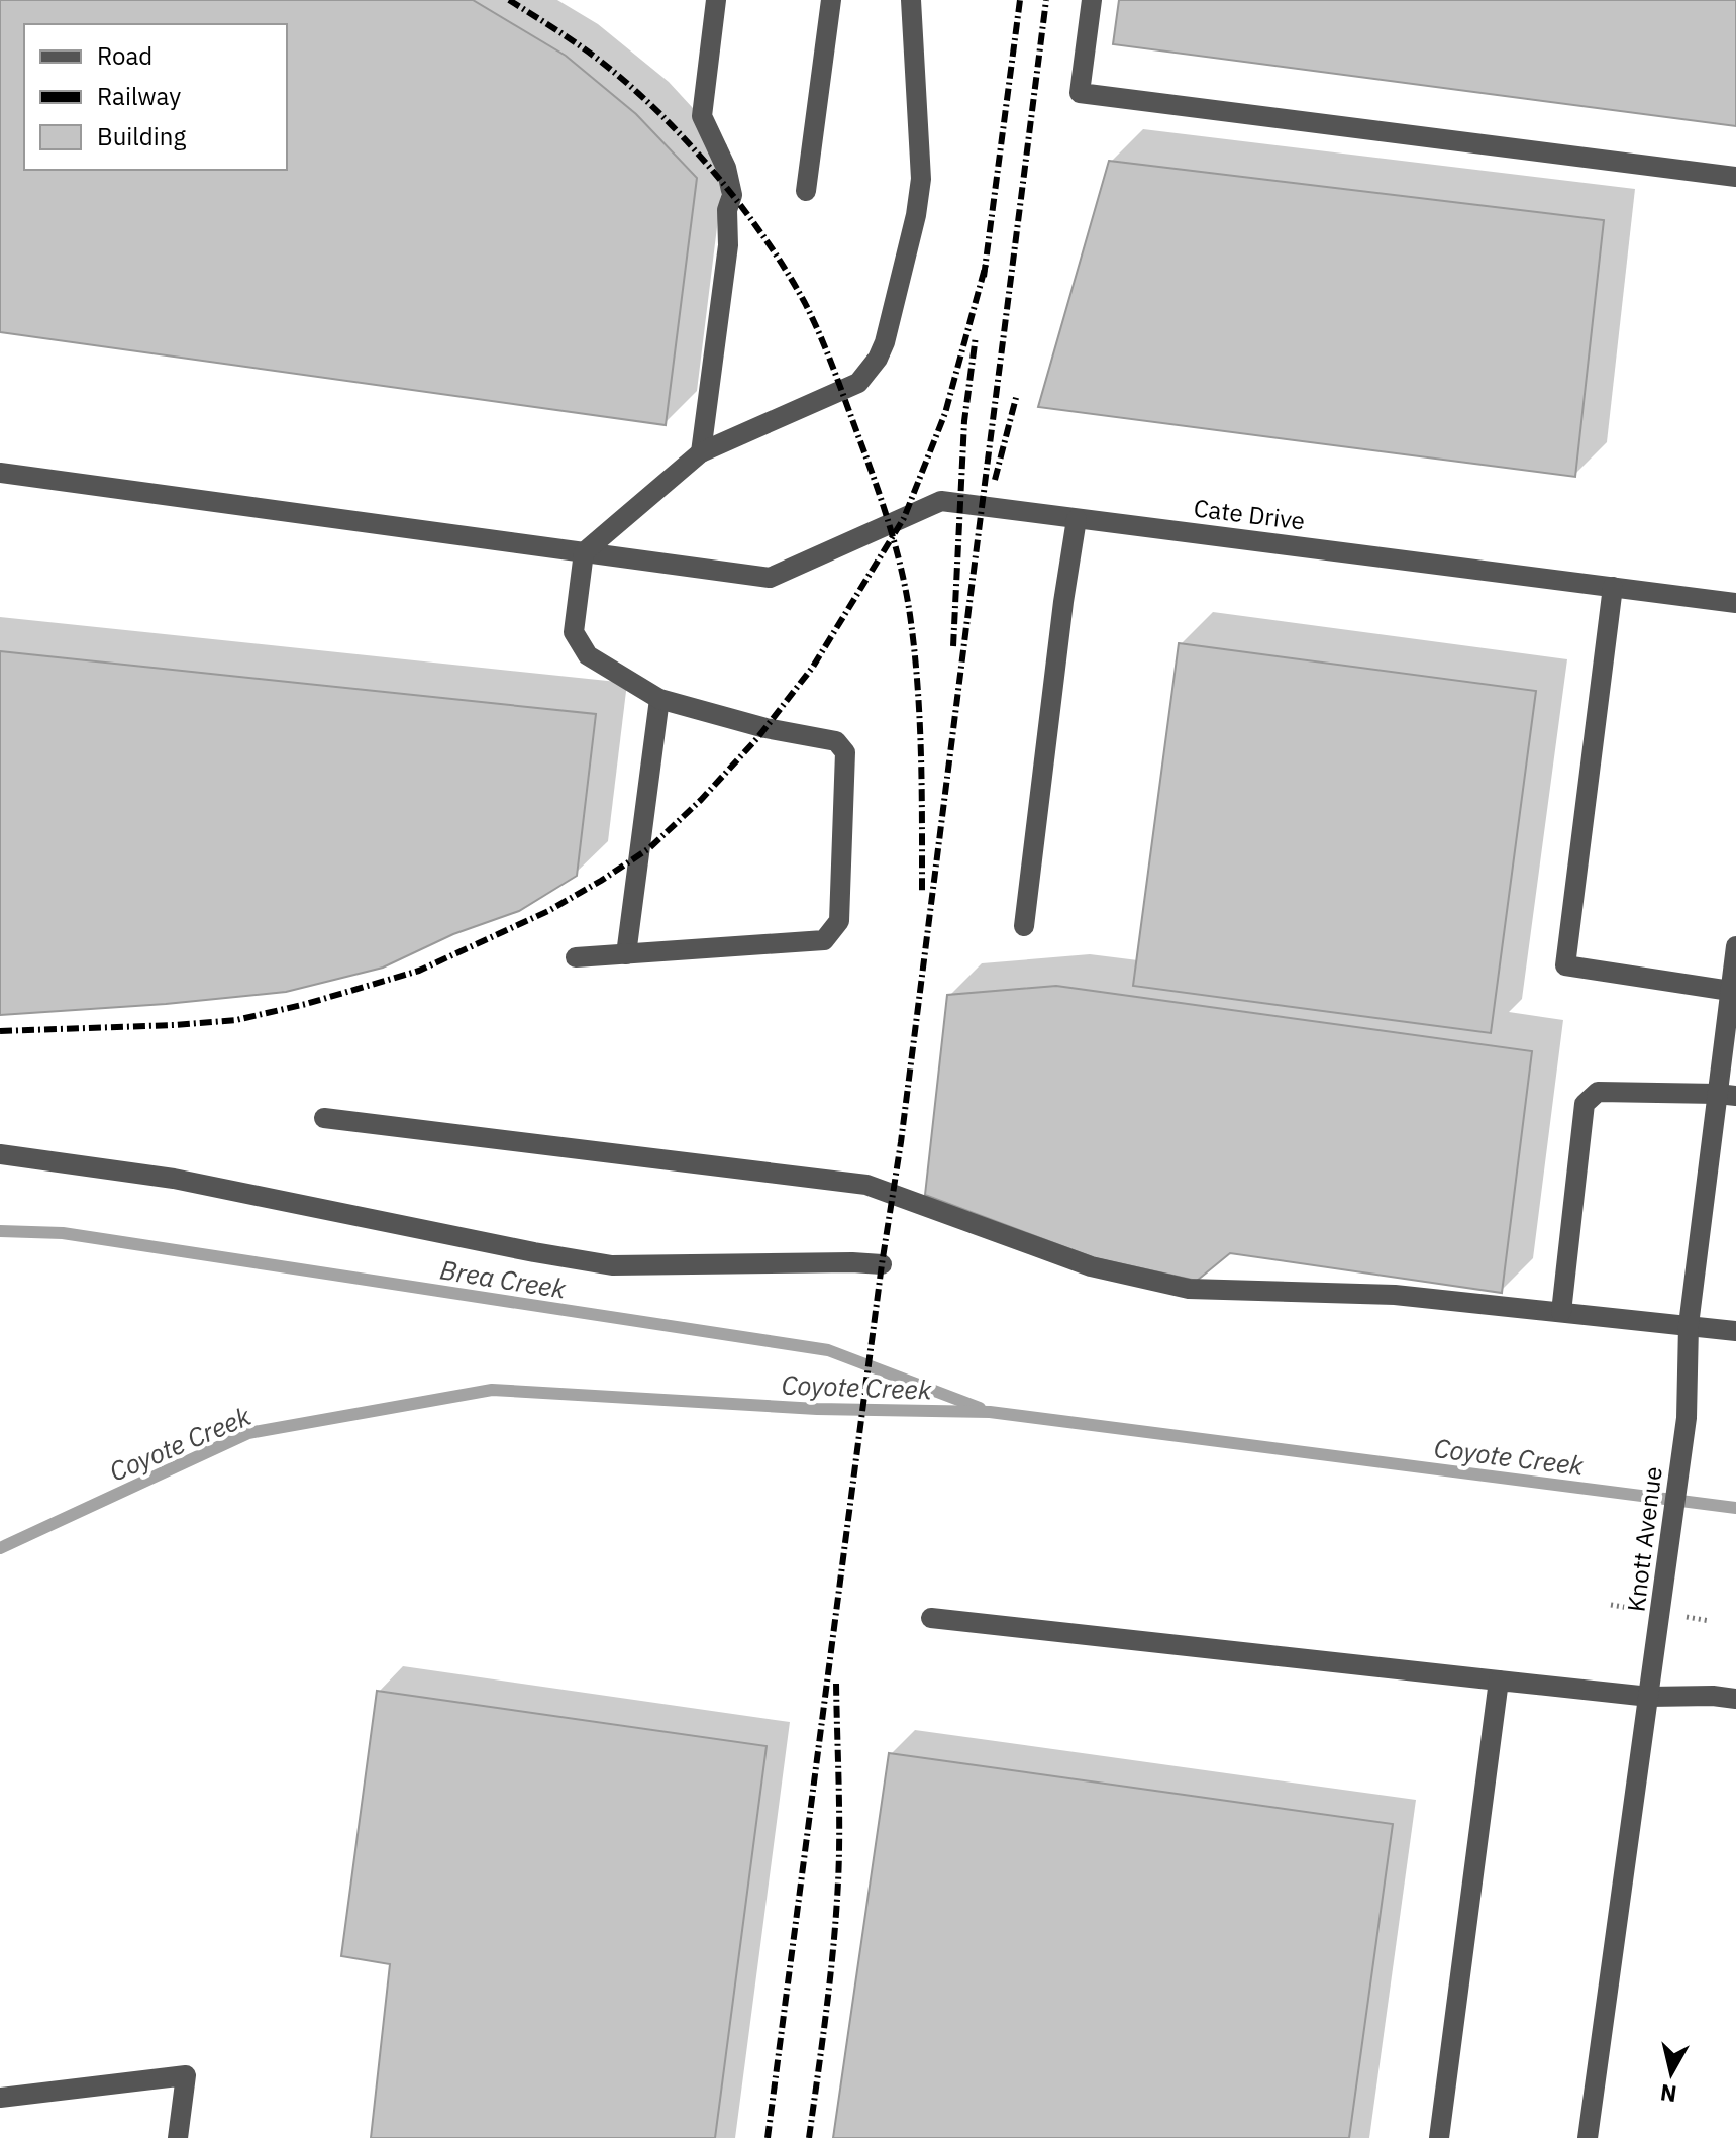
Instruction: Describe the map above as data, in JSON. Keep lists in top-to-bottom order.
{
  "streets": {
    "street": ["Cate Drive", "Knott Avenue"]
  },
  "water": ["Brea Creek", "Coyote Creek"],
  "legend": ["Road", "Railway", "Building"],
  "north": "bottom"
}
